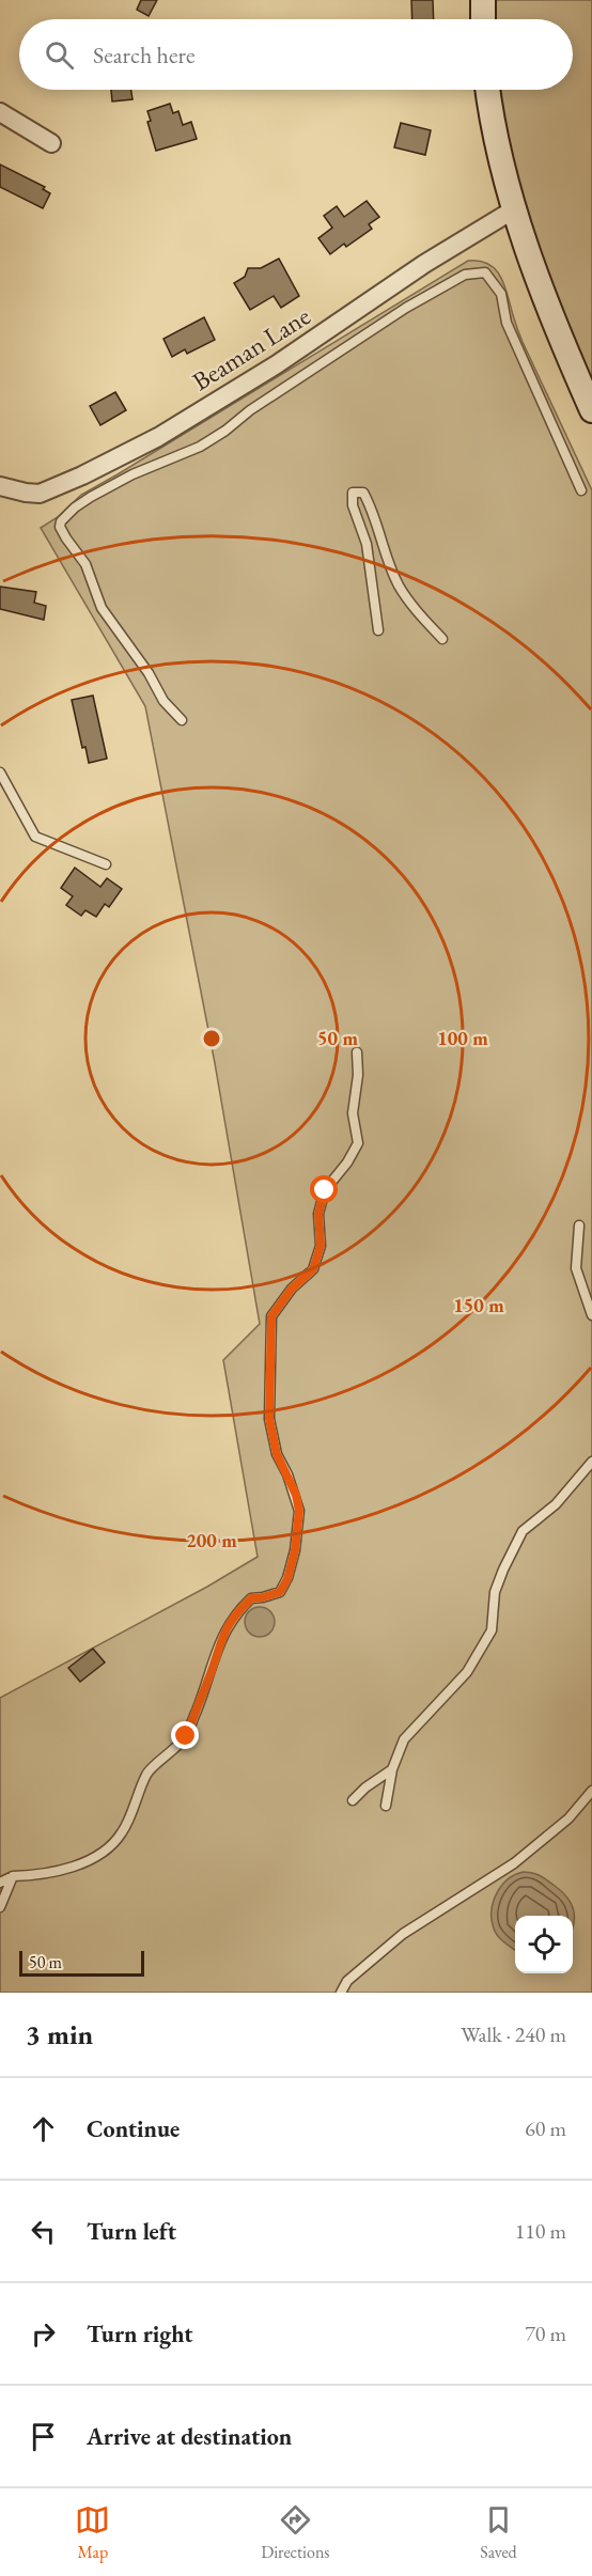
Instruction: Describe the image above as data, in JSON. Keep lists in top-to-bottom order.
{
  "streets": {
    "street": ["Beaman Lane"]
  },
  "scale_bar": "50 m",
  "page": {
    "search": "Search here",
    "scale": "50 m",
    "heading": ["3 min", "Walk · 240 m"],
    "list": [
      ["Continue", "60 m"],
      ["Turn left", "110 m"],
      ["Turn right", "70 m"],
      "Arrive at destination"
    ],
    "nav": ["Map", "Directions", "Saved"]
  },
  "rings": [
    "50 m",
    "100 m",
    "150 m",
    "200 m"
  ]
}
